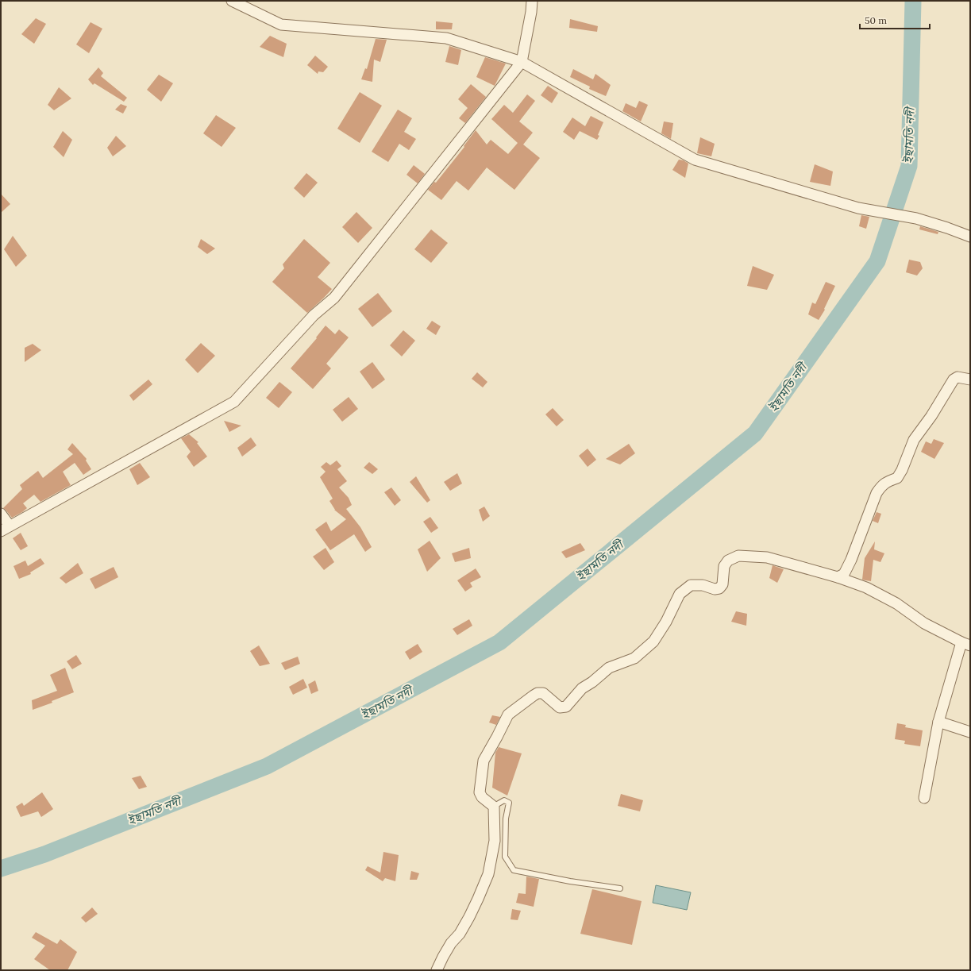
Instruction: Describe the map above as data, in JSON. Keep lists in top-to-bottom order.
{
  "water": ["ইছামতি নদী"],
  "scale_bar": "50 m"
}
